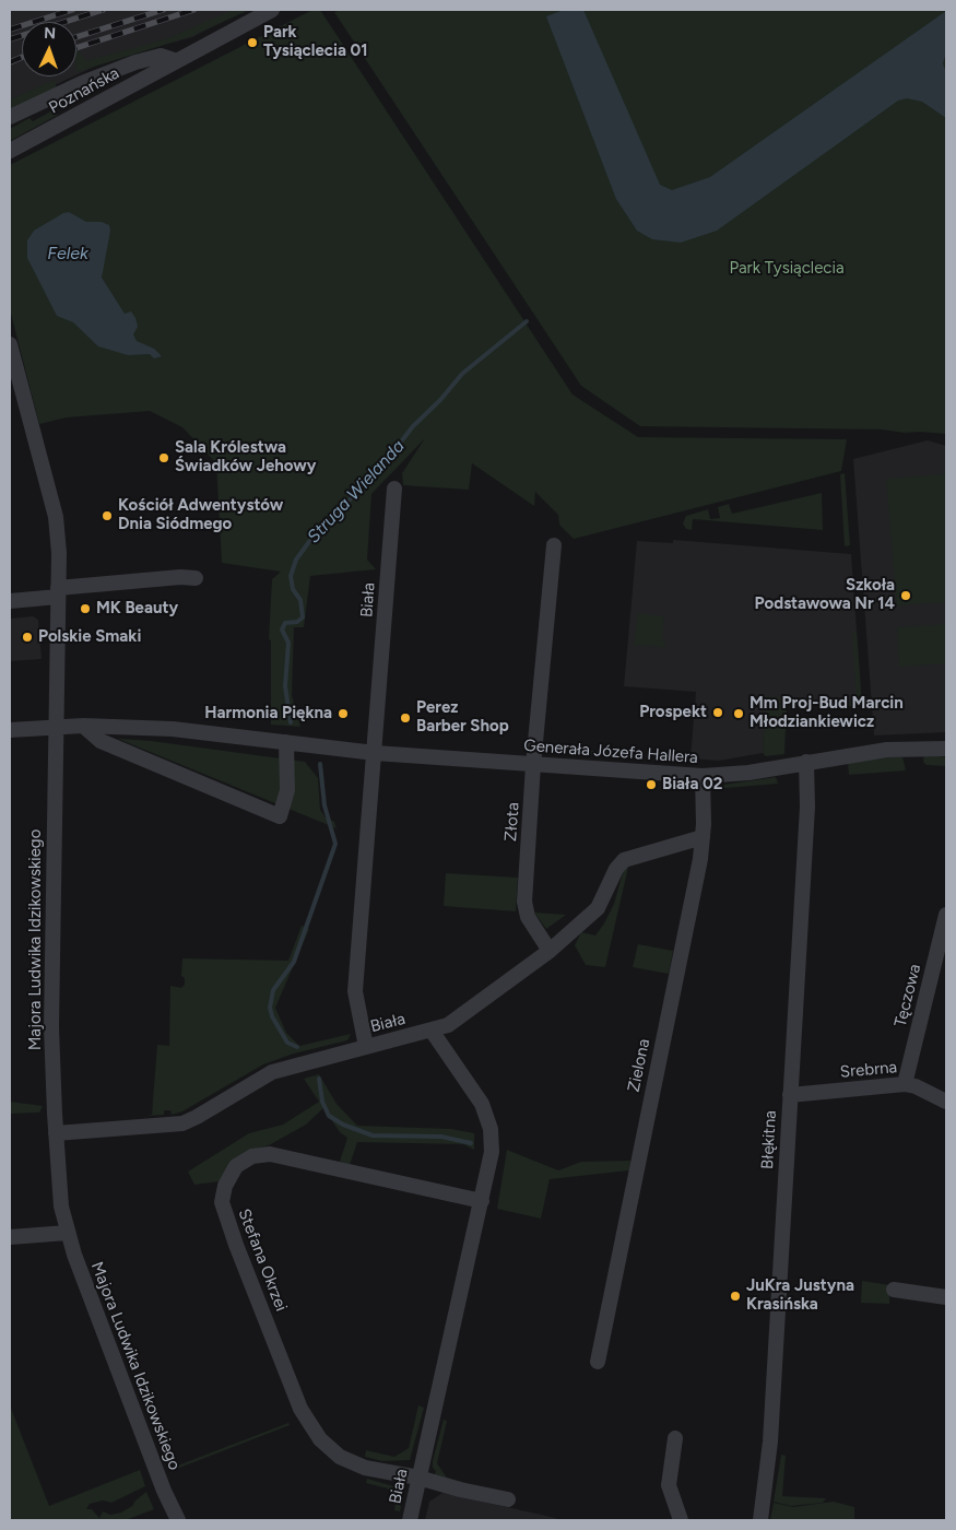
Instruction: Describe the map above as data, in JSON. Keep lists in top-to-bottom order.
{
  "streets": {
    "street": [
      "Poznańska",
      "Biała",
      "Generała Józefa Hallera",
      "Złota",
      "Majora Ludwika Idzikowskiego",
      "Tęczowa",
      "Zielona",
      "Srebrna",
      "Błękitna",
      "Stefana Okrzei"
    ]
  },
  "crossings": [
    ["Biała", "Generała Józefa Hallera"],
    ["Biała", "Stefana Okrzei"],
    ["Generała Józefa Hallera", "Złota"],
    ["Generała Józefa Hallera", "Majora Ludwika Idzikowskiego"],
    ["Generała Józefa Hallera", "Zielona"],
    ["Generała Józefa Hallera", "Błękitna"],
    ["Tęczowa", "Srebrna"],
    ["Srebrna", "Błękitna"]
  ],
  "water": ["Felek", "Struga Wielanda"],
  "parks": ["Park Tysiąclecia"],
  "places": [
    "Park Tysiąclecia 01",
    "Sala Królestwa Świadków Jehowy",
    "Kościół Adwentystów Dnia Siódmego",
    "Szkoła Podstawowa Nr 14",
    "MK Beauty",
    "Polskie Smaki",
    "Prospekt",
    "Harmonia Piękna",
    "Mm Proj-Bud Marcin Młodziankiewicz",
    "Perez Barber Shop",
    "Biała 02",
    "JuKra Justyna Krasińska"
  ],
  "north": "top"
}
